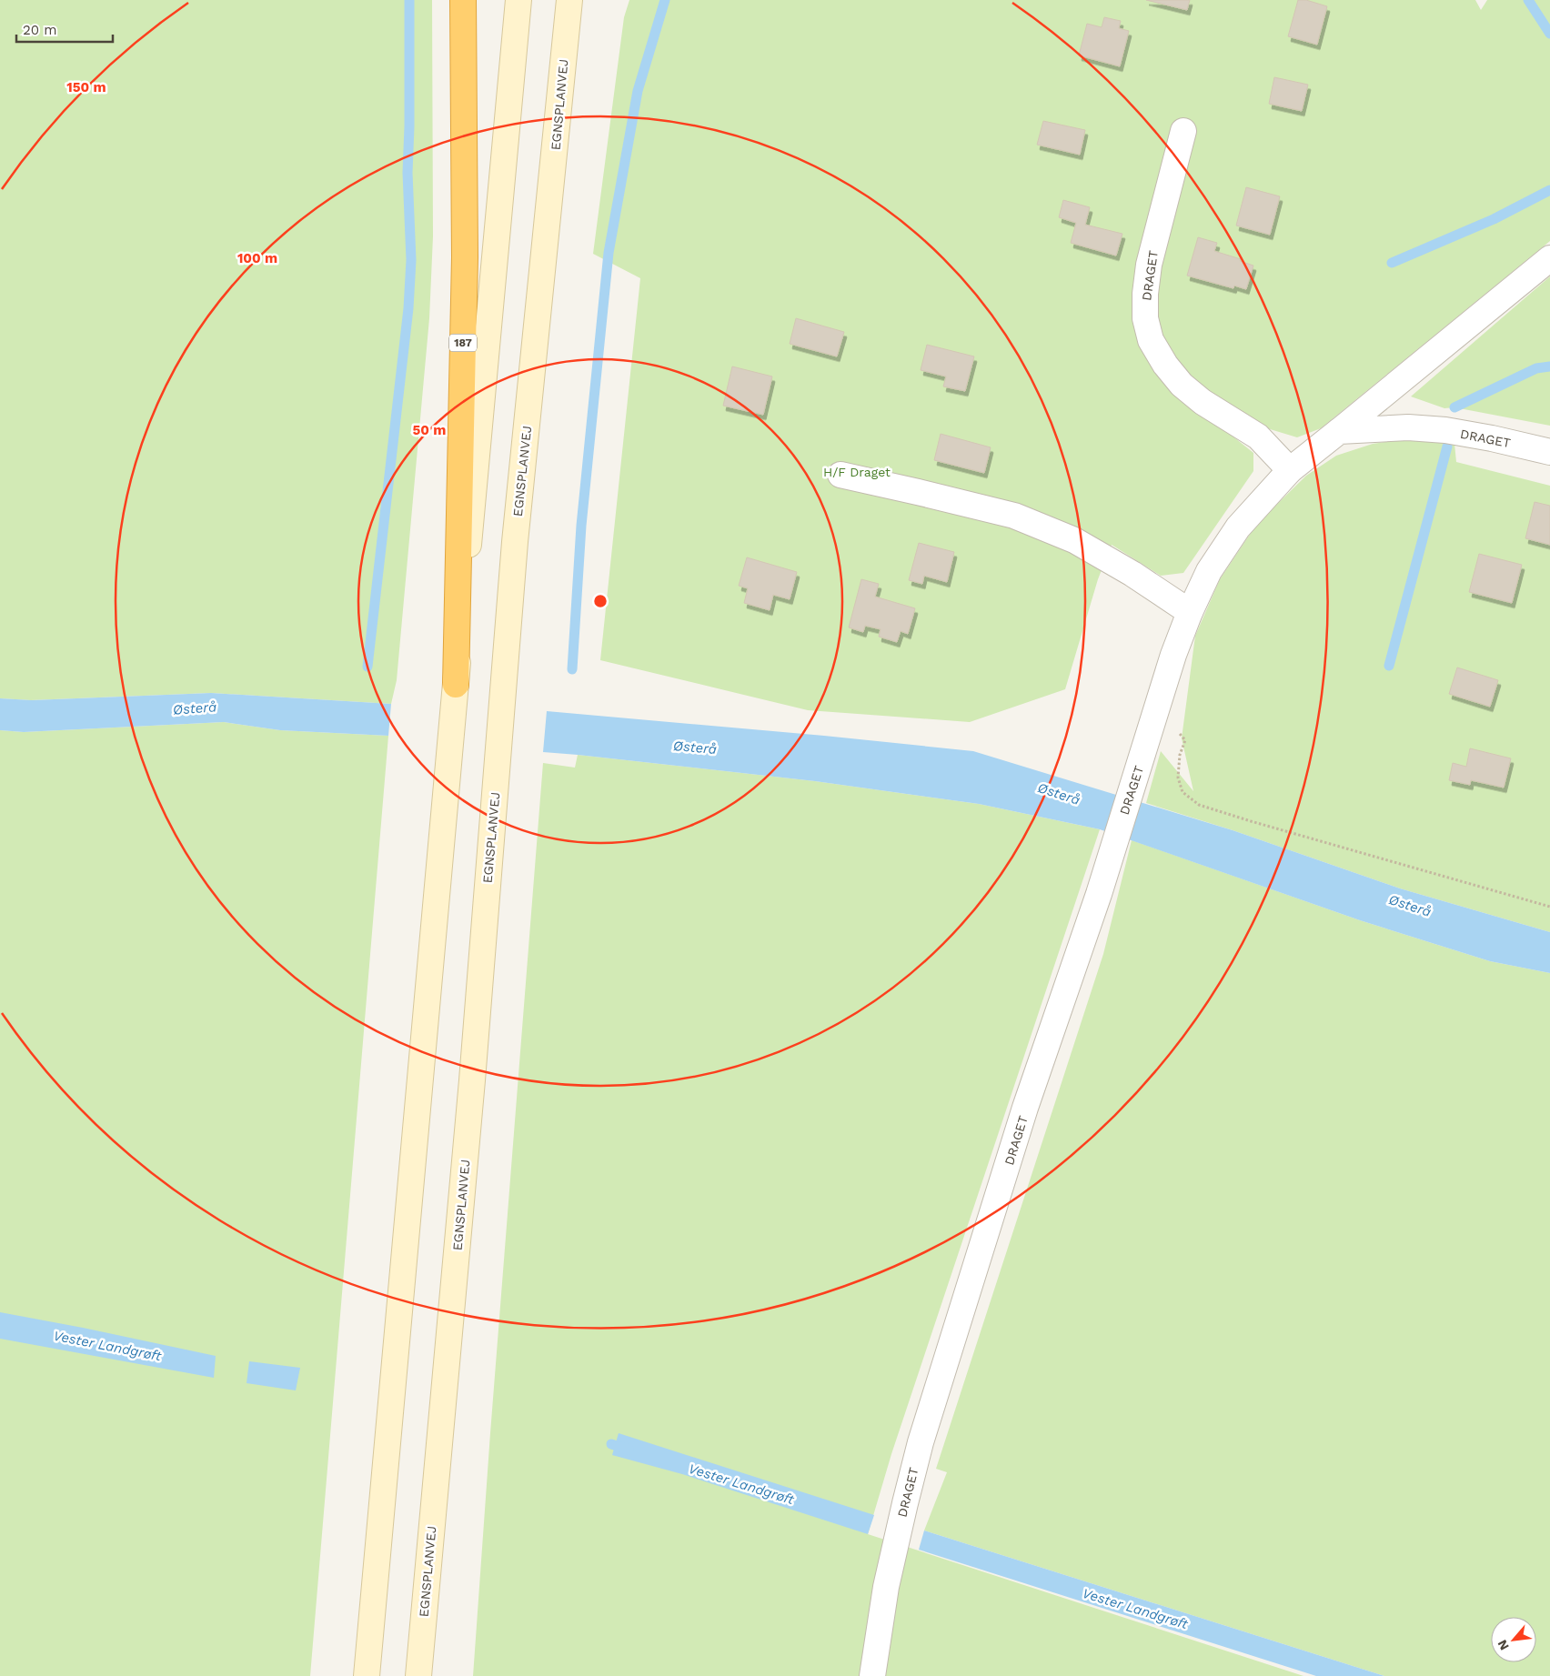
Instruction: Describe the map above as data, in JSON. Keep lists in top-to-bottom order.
{
  "streets": {
    "highway": ["187"],
    "main road": ["EGNSPLANVEJ"],
    "street": ["DRAGET"]
  },
  "water": ["Østerå", "Vester Landgrøft"],
  "parks": ["H/F Draget"],
  "scale_bar": "20 m",
  "north": "bottom left",
  "rings": ["150 m", "100 m", "50 m"]
}
